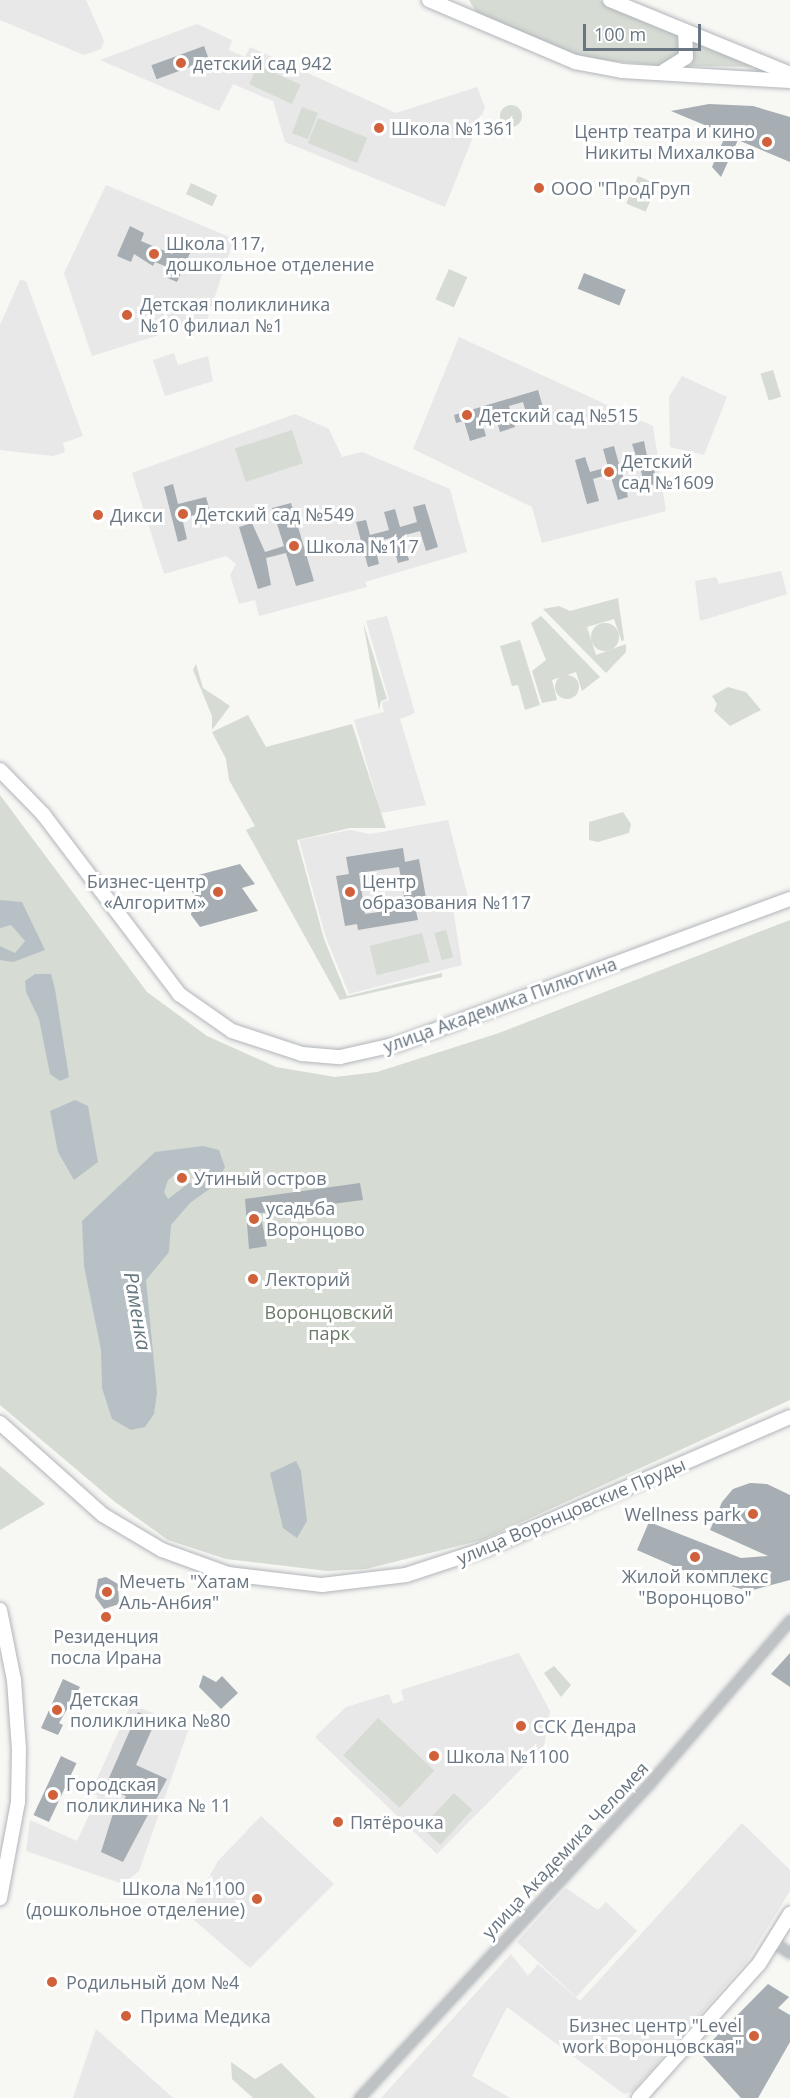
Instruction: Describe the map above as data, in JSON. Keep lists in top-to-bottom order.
{
  "streets": {
    "street": ["улица Академика Пилюгина", "улица Воронцовские Пруды", "улица Академика Челомея"]
  },
  "water": ["Раменка"],
  "parks": ["Воронцовский парк"],
  "places": [
    "детский сад 942",
    "Школа №1361",
    "Центр театра и кино Никиты Михалкова",
    "ООО \"ПродГруп",
    "Школа 117, дошкольное отделение",
    "Детская поликлиника №10 филиал №1",
    "Детский сад №515",
    "Детский сад №1609",
    "Детский сад №549",
    "Дикси",
    "Школа №117",
    "Бизнес-центр «Алгоритм»",
    "Центр образования №117",
    "Утиный остров",
    "усадьба Воронцово",
    "Лекторий",
    "Wellness park",
    "Жилой комплекс \"Воронцово\"",
    "Мечеть \"Хатам Аль-Анбия\"",
    "Резиденция посла Ирана",
    "Детская поликлиника №80",
    "ССК Дендра",
    "Школа №1100",
    "Городская поликлиника № 11",
    "Пятёрочка",
    "Школа №1100 (дошкольное отделение)",
    "Родильный дом №4",
    "Прима Медика",
    "Бизнес центр \"Level work Воронцовская\""
  ],
  "scale_bar": "100 m"
}
